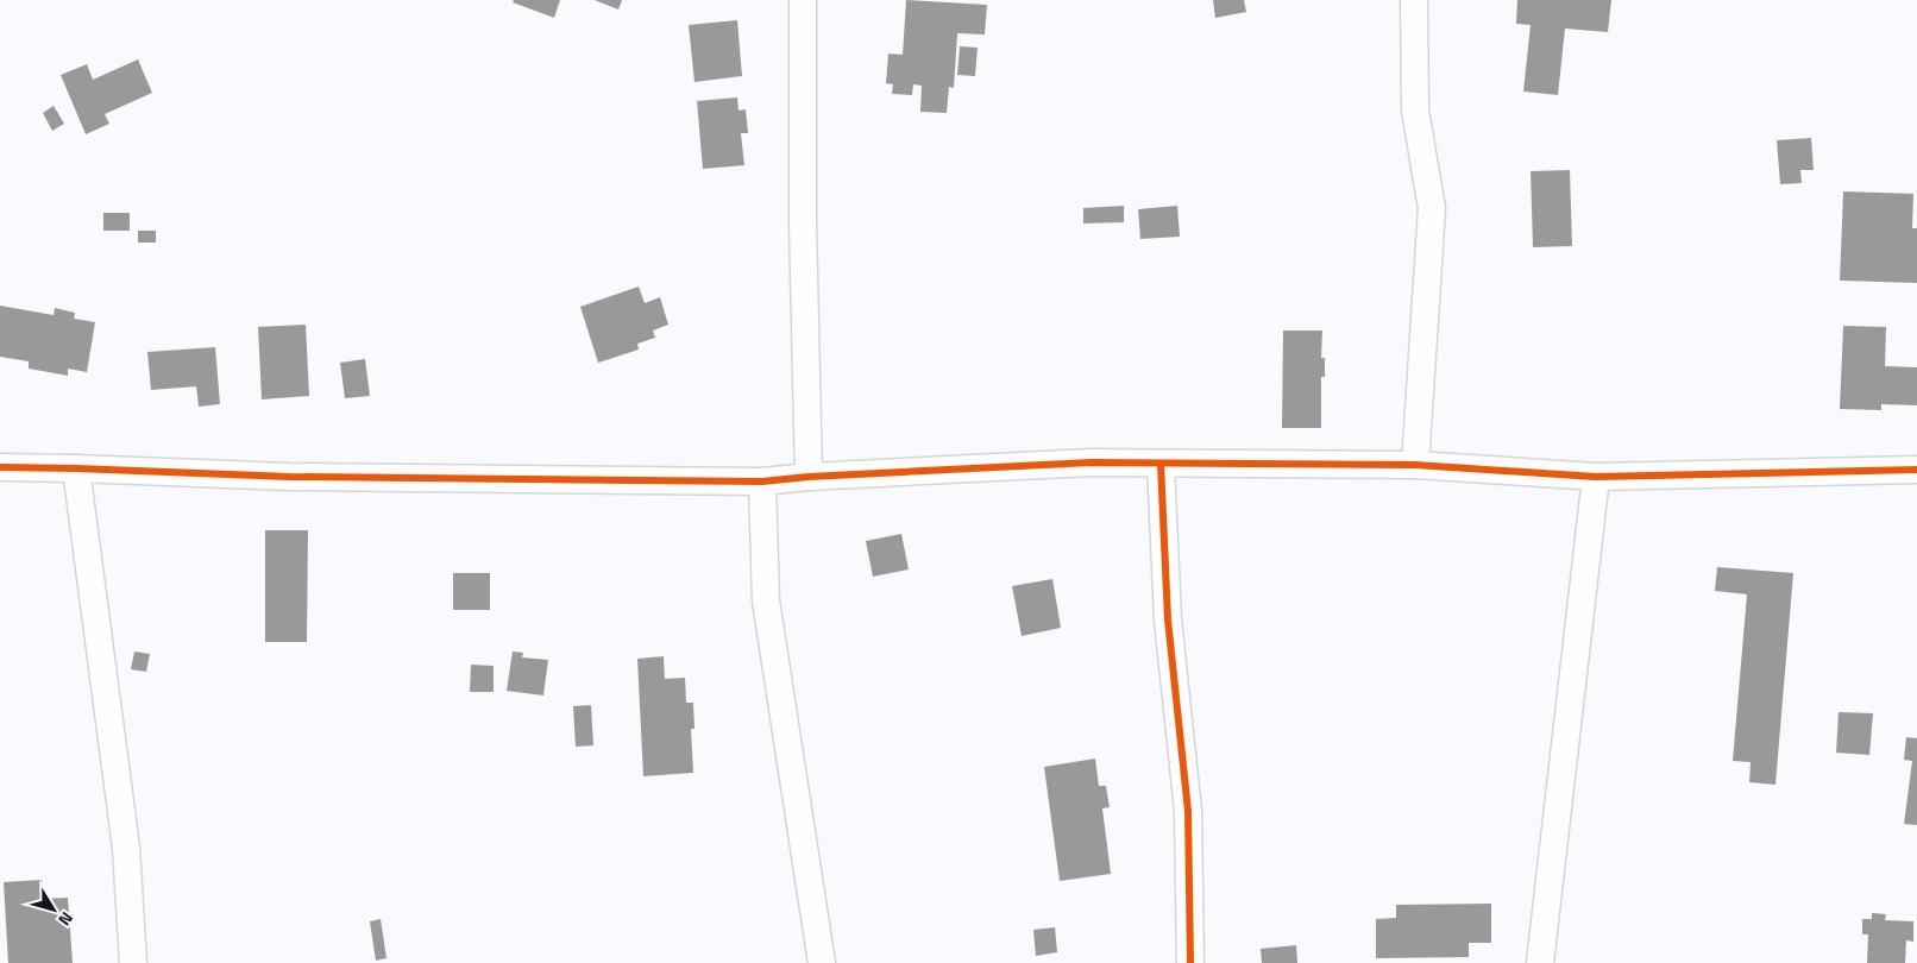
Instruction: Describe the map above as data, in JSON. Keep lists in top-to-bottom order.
{
  "north": "bottom right"
}
